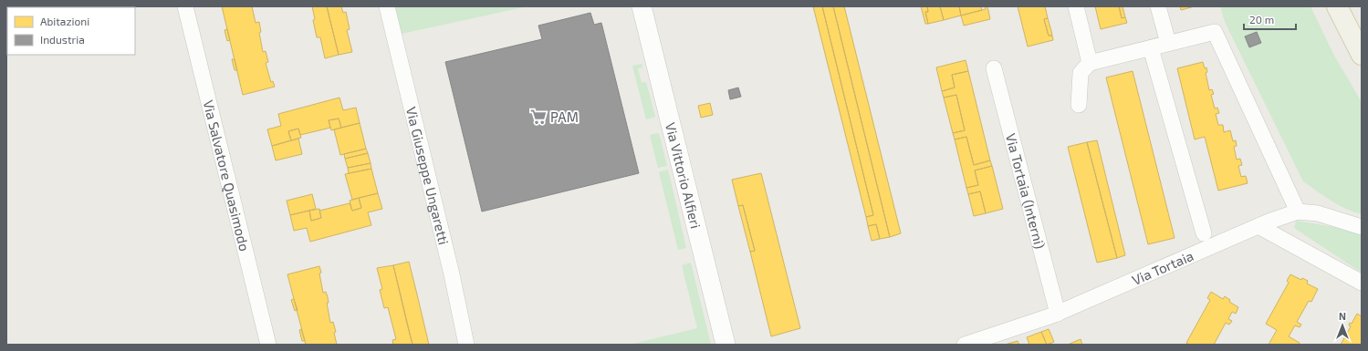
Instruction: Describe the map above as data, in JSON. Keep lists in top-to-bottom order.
{
  "streets": {
    "street": [
      "Via Giuseppe Ungaretti",
      "Via Salvatore Quasimodo",
      "Via Vittorio Alfieri",
      "Via Tortaia (Interni)",
      "Via Tortaia"
    ]
  },
  "crossings": [
    ["Via Tortaia (Interni)", "Via Tortaia"]
  ],
  "places": {
    "supermarket": ["PAM"]
  },
  "legend": ["Abitazioni", "Industria"],
  "scale_bar": "20 m",
  "north": "top"
}
